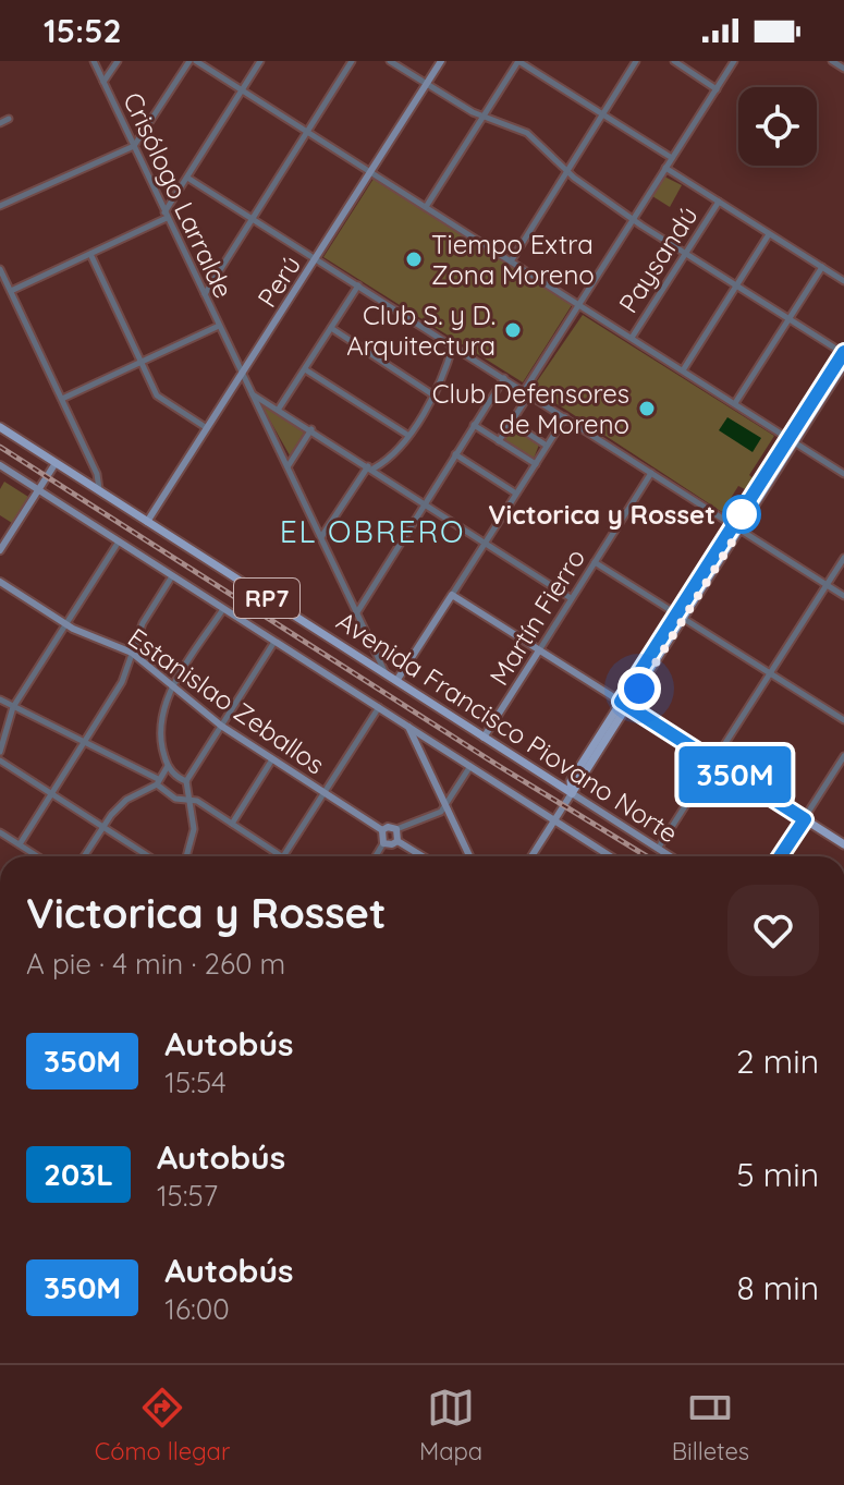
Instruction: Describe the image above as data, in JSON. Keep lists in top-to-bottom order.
{
  "streets": {
    "main road": ["RP7", "Avenida Francisco Piovano Norte"],
    "street": [
      "Crisólogo Larralde",
      "Paysandú",
      "Perú",
      "Martín Fierro",
      "Estanislao Zeballos"
    ]
  },
  "crossings": [
    ["Crisólogo Larralde", "Perú"],
    ["Crisólogo Larralde", "Avenida Francisco Piovano Norte"],
    ["Perú", "Avenida Francisco Piovano Norte"],
    ["Martín Fierro", "Avenida Francisco Piovano Norte"]
  ],
  "districts": ["EL OBRERO"],
  "places": [
    "Tiempo Extra Zona Moreno",
    "Club S. y D. Arquitectura",
    "Club Defensores de Moreno",
    "Victorica y Rosset"
  ],
  "lines": ["bus line 350M"],
  "page": {
    "status": "15:52",
    "on_map": "350M",
    "heading": ["Victorica y Rosset", "A pie · 4 min · 260 m"],
    "list": [
      {
        "mark": "350M",
        "name": "Autobús",
        "note": "15:54",
        "value": "2 min"
      },
      {
        "mark": "203L",
        "name": "Autobús",
        "note": "15:57",
        "value": "5 min"
      },
      {
        "mark": "350M",
        "name": "Autobús",
        "note": "16:00",
        "value": "8 min"
      }
    ],
    "tabs": ["Cómo llegar", "Mapa", "Billetes"]
  }
}
